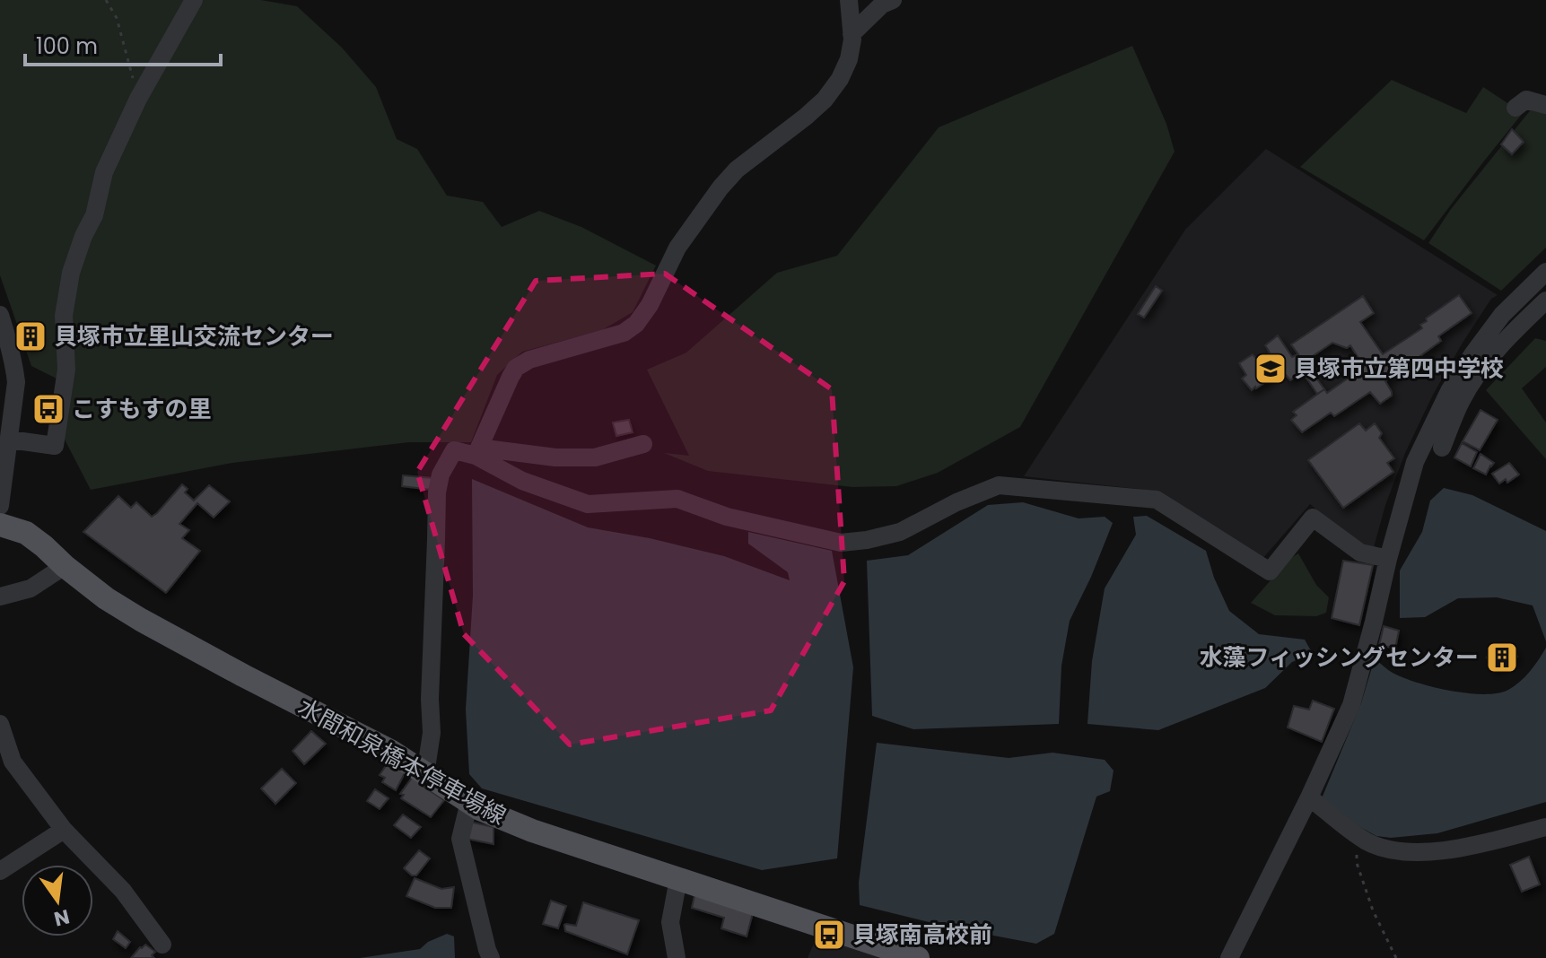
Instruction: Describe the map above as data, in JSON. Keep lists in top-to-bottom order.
{
  "streets": {
    "main road": ["水間和泉橋本停車場線"]
  },
  "places": {
    "building": ["貝塚市立里山交流センター", "水藻フィッシングセンター"],
    "school or university": ["貝塚市立第四中学校"],
    "bus stop": ["こすもすの里", "貝塚南高校前"]
  },
  "scale_bar": "100 m",
  "north": "bottom"
}
